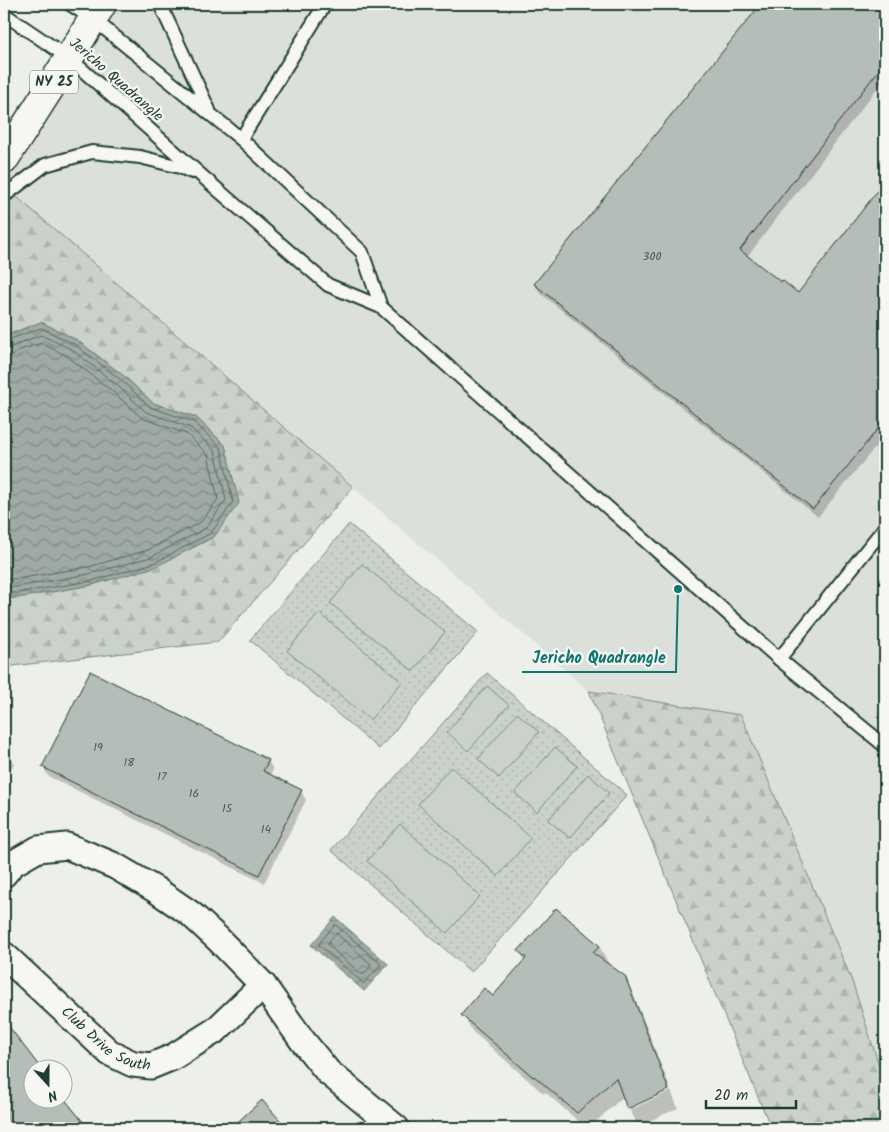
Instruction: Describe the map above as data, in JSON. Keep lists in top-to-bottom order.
{
  "streets": {
    "main road": ["NY 25"],
    "street": ["Club Drive South"],
    "lane": ["Jericho Quadrangle"]
  },
  "crossings": [
    ["Jericho Quadrangle", "NY 25"]
  ],
  "places": ["Jericho Quadrangle"],
  "house_numbers": [
    "300",
    "19",
    "18",
    "17",
    "16",
    "15",
    "14"
  ],
  "scale_bar": "20 m",
  "north": "bottom"
}
